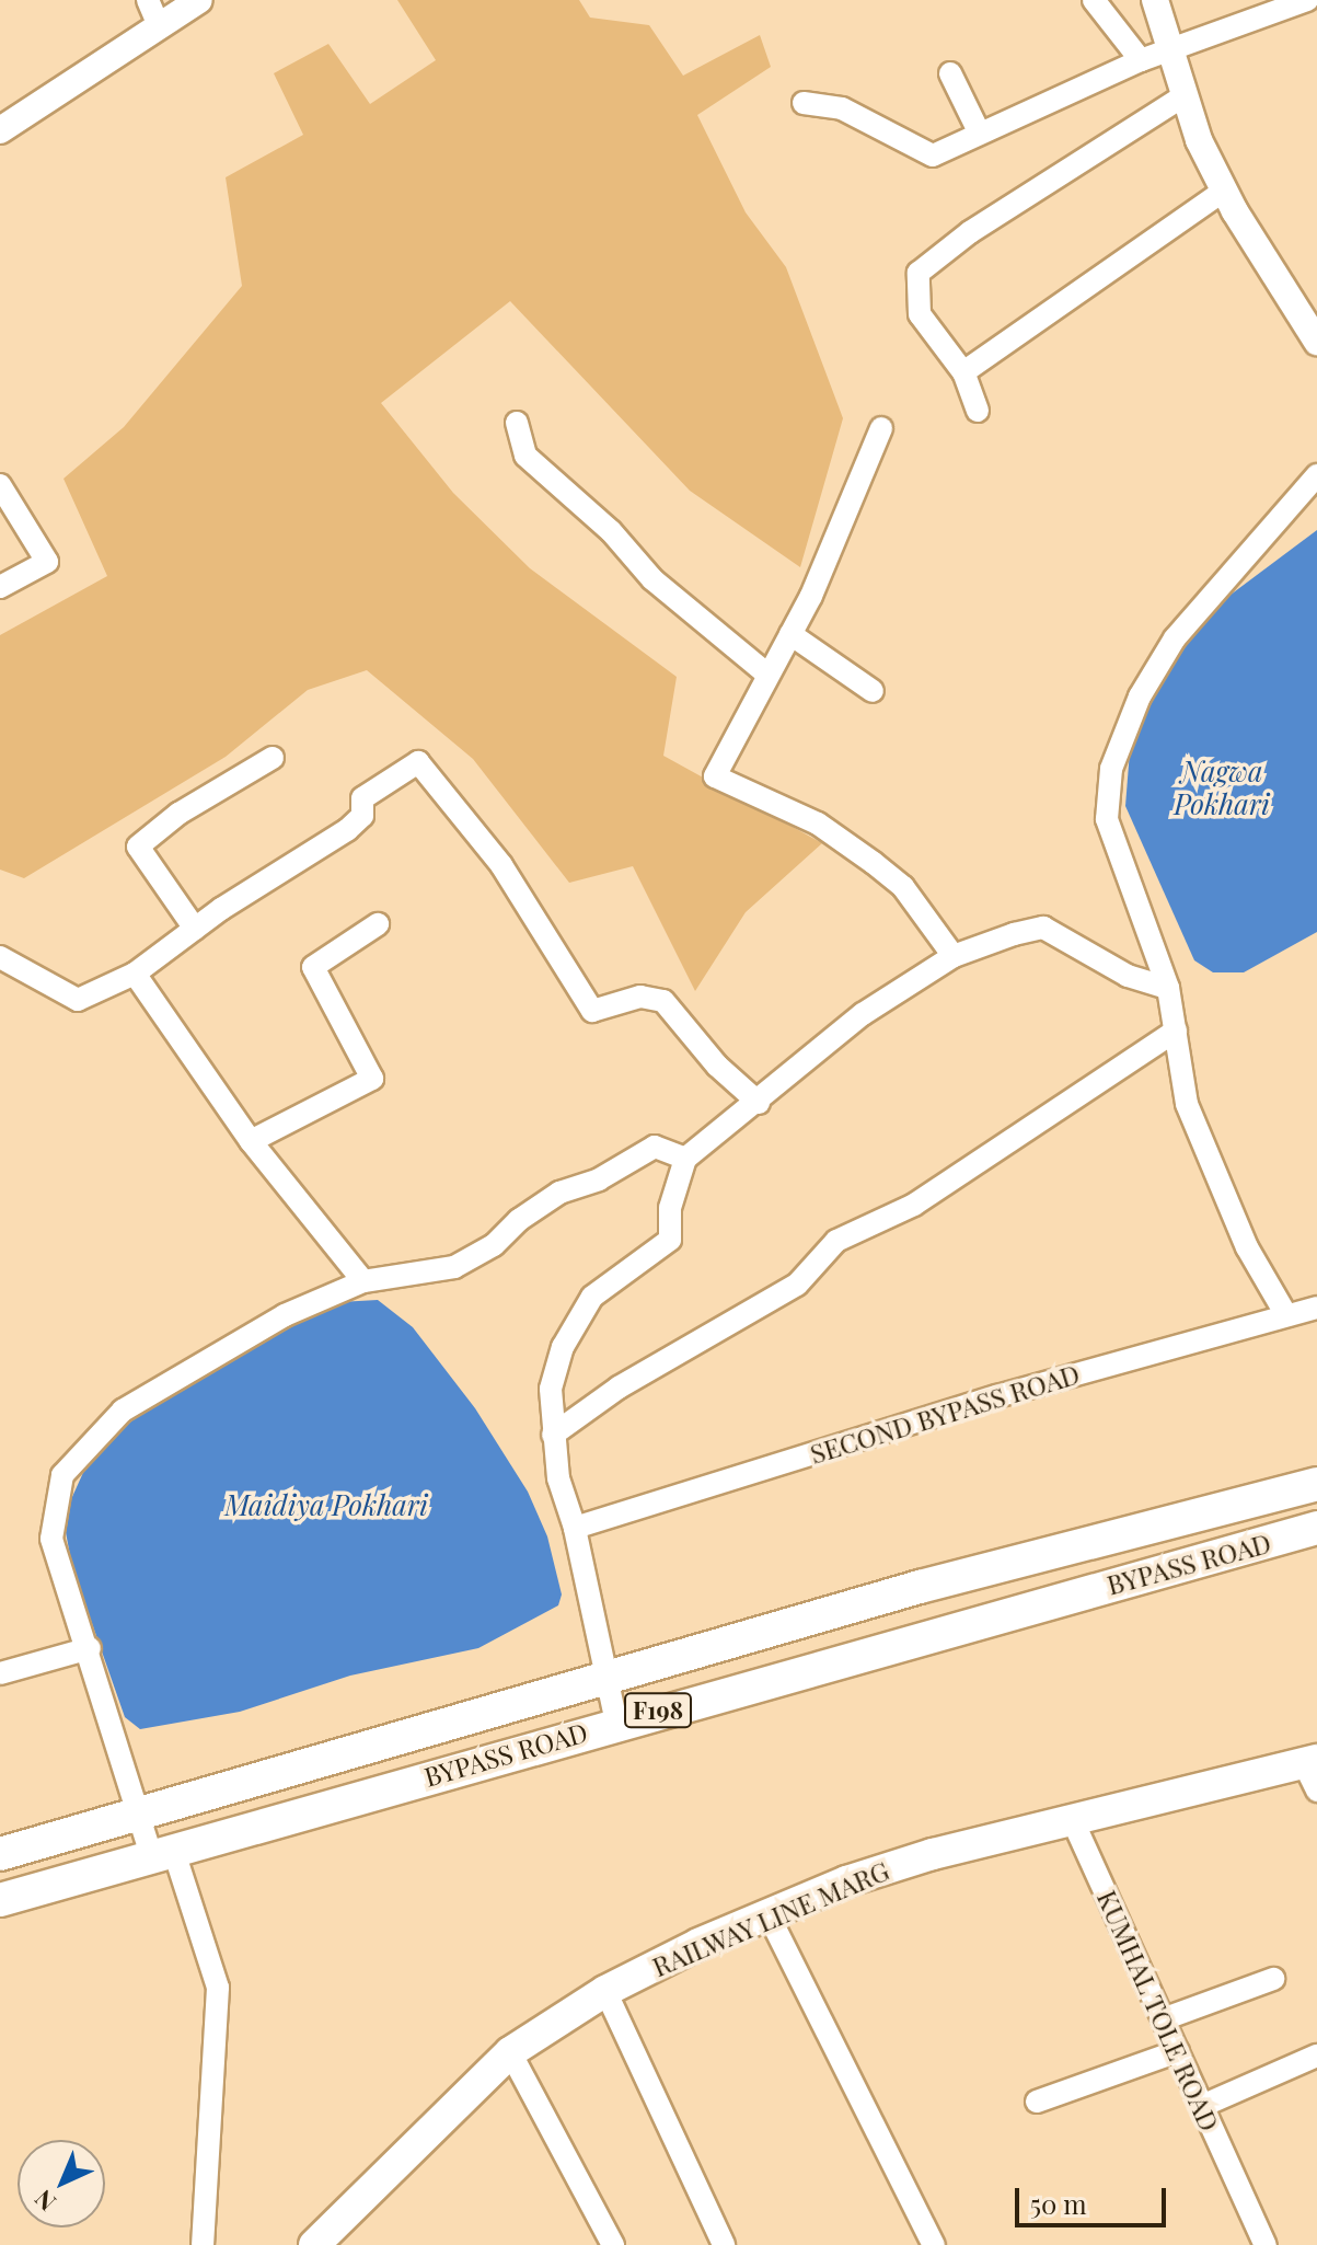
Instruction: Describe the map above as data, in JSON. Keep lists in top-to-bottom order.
{
  "streets": {
    "main road": ["BYPASS ROAD", "F198", "RAILWAY LINE MARG"],
    "street": ["SECOND BYPASS ROAD", "KUMHAL TOLE ROAD"]
  },
  "crossings": [
    ["RAILWAY LINE MARG", "KUMHAL TOLE ROAD"]
  ],
  "water": ["Nagwa Pokhari", "Maidiya Pokhari"],
  "scale_bar": "50 m",
  "north": "bottom left"
}
